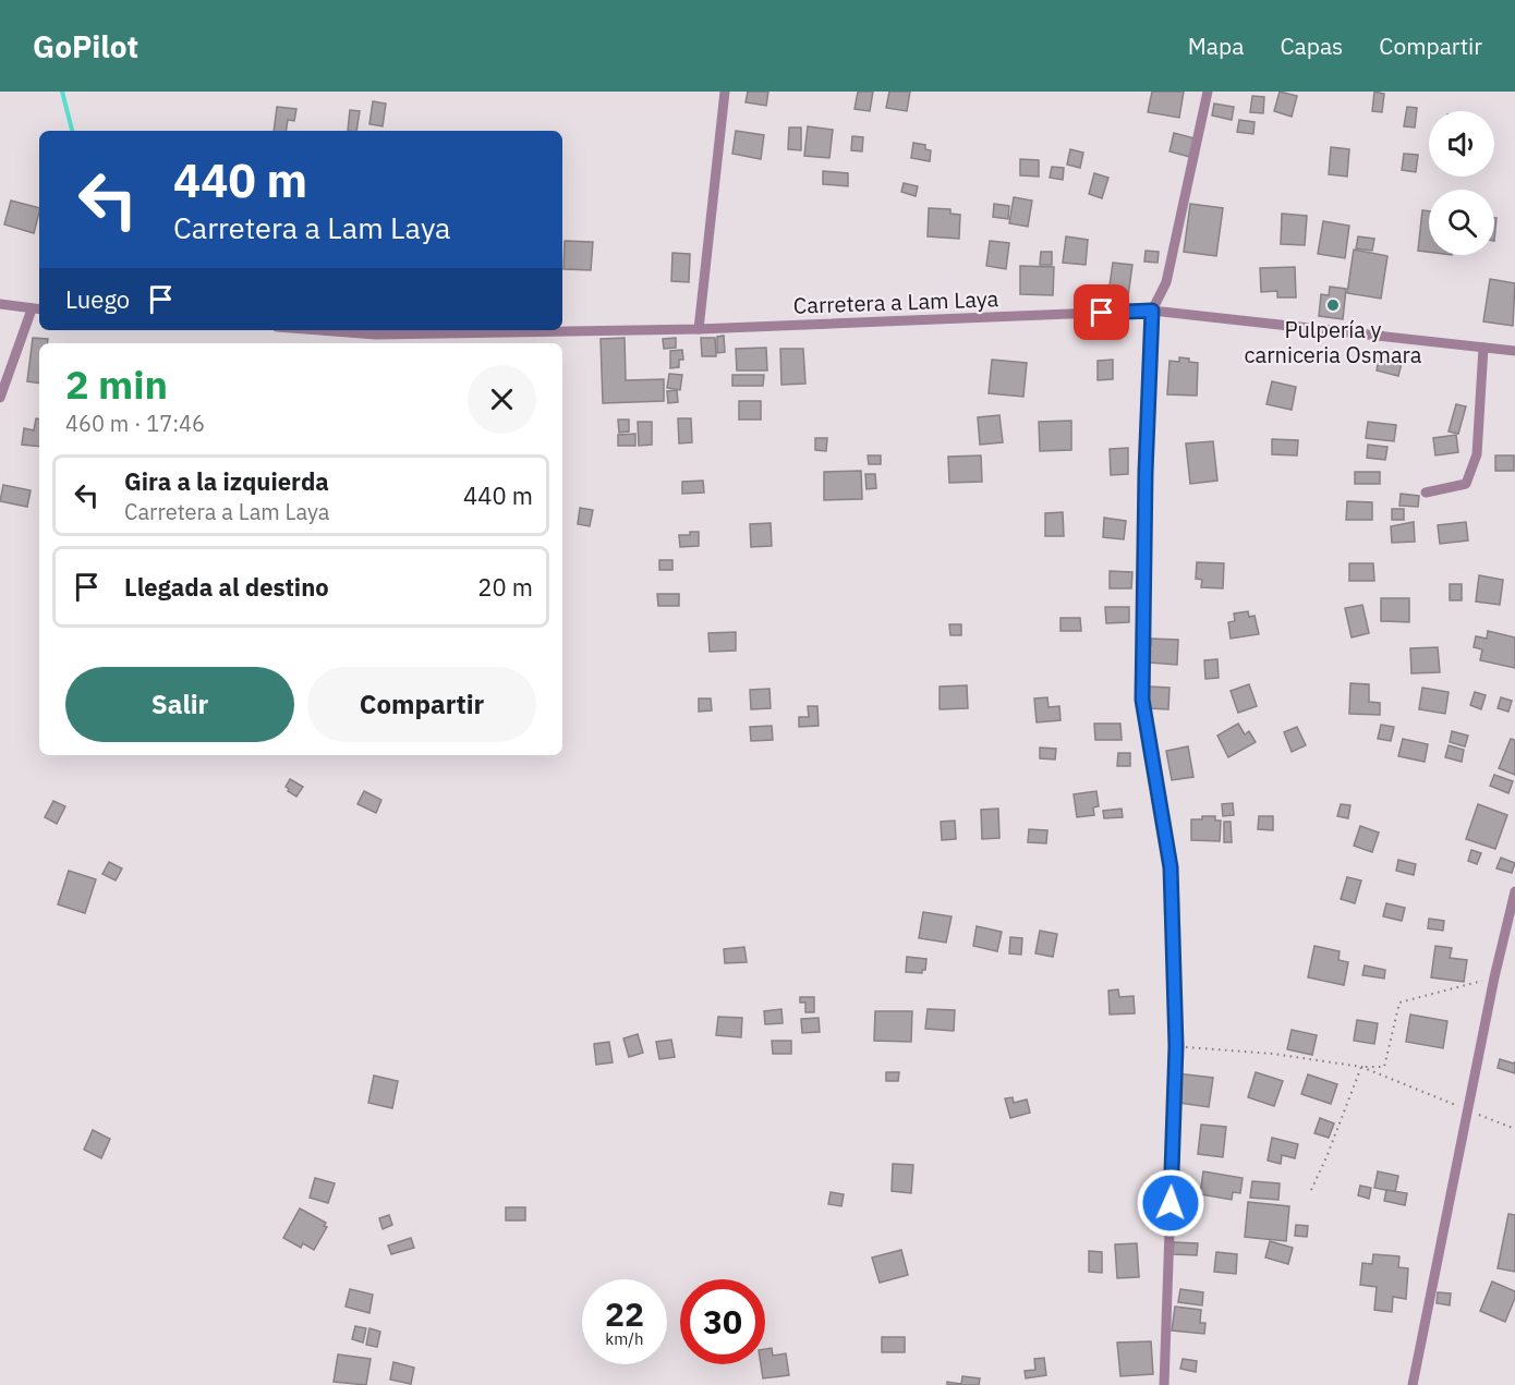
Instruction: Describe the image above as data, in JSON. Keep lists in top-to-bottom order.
{
  "streets": {
    "street": ["Carretera a Lam Laya"]
  },
  "places": ["Pulpería y carniceria Osmara"],
  "page": {
    "header": "GoPilot",
    "nav": ["Mapa", "Capas", "Compartir"],
    "turn": ["440 m", "Carretera a Lam Laya"],
    "then": "Luego",
    "heading": ["2 min", "460 m · 17:46"],
    "list": [
      {
        "name": "Gira a la izquierda",
        "note": "Carretera a Lam Laya",
        "value": "440 m"
      },
      {
        "name": "Llegada al destino",
        "value": "20 m"
      }
    ],
    "buttons": ["Salir", "Compartir"],
    "speed": "22 km/h",
    "limit": "30"
  }
}
